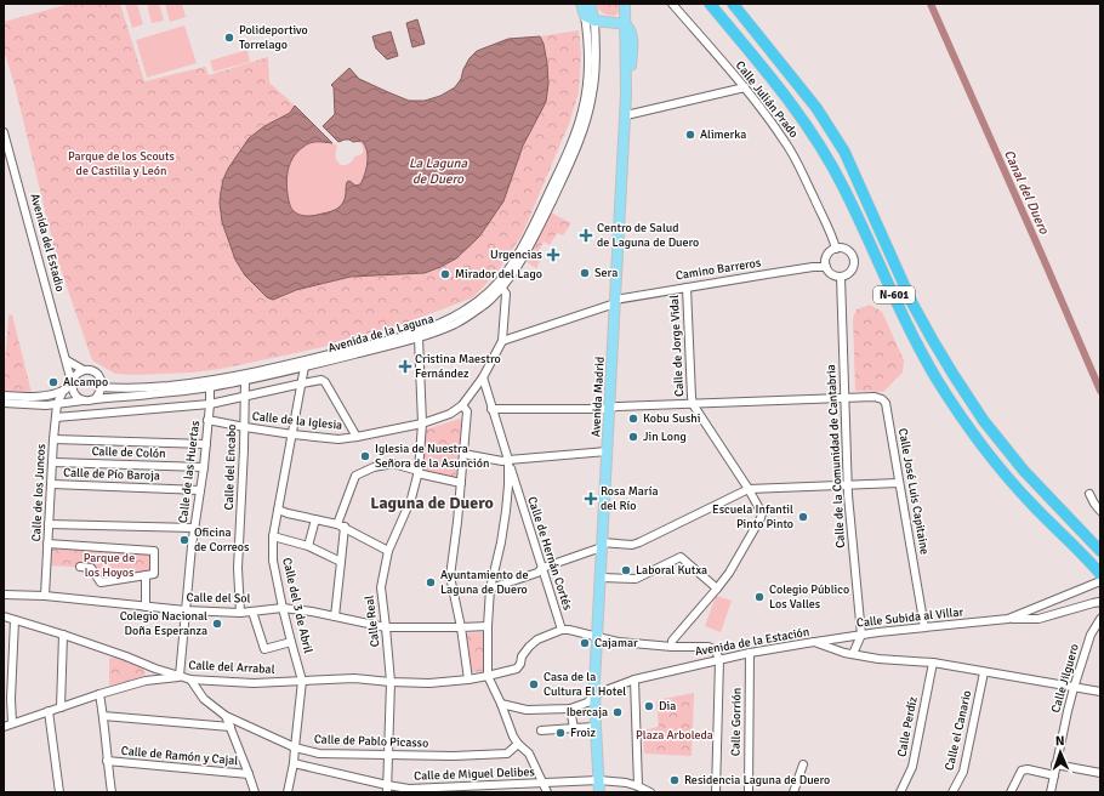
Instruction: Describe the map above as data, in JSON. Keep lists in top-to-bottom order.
{
  "streets": {
    "highway": ["N-601"],
    "main road": ["Avenida de la Laguna", "Avenida Madrid"],
    "street": [
      "Calle Julián Prado",
      "Avenida del Estadio",
      "Camino Barreros",
      "Calle de Jorge Vidal",
      "Calle de la Iglesia",
      "Calle de Colón",
      "Calle de la Comunidad de Cantabria",
      "Calle del Encabo",
      "Calle de las Huertas",
      "Calle de Pío Baroja",
      "Calle José Luis Capitaine",
      "Calle de los Juncos",
      "Calle de Hernán Cortés",
      "Calle del Sol",
      "Calle del 3 de Abril",
      "Calle Subida al Villar",
      "Calle Real",
      "Avenida de la Estación",
      "Calle del Arrabal",
      "Calle Jilguero",
      "Calle Gorrión",
      "Calle Perdíz",
      "Calle el Canario",
      "Calle de Pablo Picasso",
      "Calle de Ramón y Cajal",
      "Calle de Miguel Delibes"
    ]
  },
  "crossings": [
    ["Calle Julián Prado", "Camino Barreros"],
    ["Calle Julián Prado", "Calle de la Comunidad de Cantabria"],
    ["Avenida del Estadio", "Avenida de la Laguna"],
    ["Camino Barreros", "Calle de Jorge Vidal"],
    ["Camino Barreros", "Avenida Madrid"],
    ["Camino Barreros", "Calle de la Comunidad de Cantabria"],
    ["Avenida de la Laguna", "Calle del Encabo"],
    ["Avenida de la Laguna", "Calle de las Huertas"],
    ["Avenida de la Laguna", "Calle del 3 de Abril"],
    ["Avenida de la Laguna", "Calle Real"],
    ["Calle de Jorge Vidal", "Calle José Luis Capitaine"],
    ["Avenida Madrid", "Calle José Luis Capitaine"],
    ["Avenida Madrid", "Avenida de la Estación"],
    ["Avenida Madrid", "Calle de Miguel Delibes"],
    ["Calle de la Iglesia", "Calle del Encabo"],
    ["Calle de la Iglesia", "Calle de las Huertas"],
    ["Calle de la Iglesia", "Calle del 3 de Abril"],
    ["Calle de la Iglesia", "Calle Real"],
    ["Calle de Colón", "Calle de las Huertas"],
    ["Calle de Colón", "Calle de los Juncos"],
    ["Calle de la Comunidad de Cantabria", "Calle José Luis Capitaine"],
    ["Calle de la Comunidad de Cantabria", "Calle Subida al Villar"],
    ["Calle del Encabo", "Calle del Sol"],
    ["Calle de las Huertas", "Calle de Pío Baroja"],
    ["Calle de las Huertas", "Calle del Sol"],
    ["Calle de las Huertas", "Calle del Arrabal"],
    ["Calle de Pío Baroja", "Calle de los Juncos"],
    ["Calle José Luis Capitaine", "Calle Subida al Villar"],
    ["Calle de los Juncos", "Calle del Sol"],
    ["Calle de Hernán Cortés", "Calle del Arrabal"],
    ["Calle del Sol", "Calle del 3 de Abril"],
    ["Calle del Sol", "Calle Real"],
    ["Calle del 3 de Abril", "Calle del Arrabal"],
    ["Calle del 3 de Abril", "Calle de Pablo Picasso"],
    ["Calle del 3 de Abril", "Calle de Miguel Delibes"],
    ["Calle Subida al Villar", "Avenida de la Estación"],
    ["Calle Real", "Calle del Arrabal"],
    ["Calle Real", "Calle de Pablo Picasso"],
    ["Calle Real", "Calle de Miguel Delibes"],
    ["Avenida de la Estación", "Calle Jilguero"],
    ["Avenida de la Estación", "Calle Gorrión"],
    ["Avenida de la Estación", "Calle Perdíz"],
    ["Avenida de la Estación", "Calle el Canario"]
  ],
  "districts": ["Laguna de Duero"],
  "water": ["La Laguna de Duero", "Canal del Duero"],
  "parks": ["Parque de los Scouts de Castilla y León", "Parque de los Hoyos", "Plaza Arboleda"],
  "places": {
    "other": [
      "Polideportivo Torrelago",
      "Alimerka",
      "Sera",
      "Mirador del Lago",
      "Alcampo",
      "Kobu Sushi",
      "Jin Long",
      "Iglesia de Nuestra Señora de la Asunción",
      "Escuela Infantil Pinto Pinto",
      "Oficina de Correos",
      "Laboral Kutxa",
      "Ayuntamiento de Laguna de Duero",
      "Colegio Público Los Valles",
      "Colegio Nacional Doña Esperanza",
      "Cajamar",
      "Casa de la Cultura El Hotel",
      "Dia",
      "Ibercaja",
      "Froiz",
      "Residencia Laguna de Duero"
    ],
    "health": [
      "Centro de Salud de Laguna de Duero",
      "Urgencias",
      "Cristina Maestro Fernández",
      "Rosa María del Río"
    ]
  },
  "north": "top"
}
